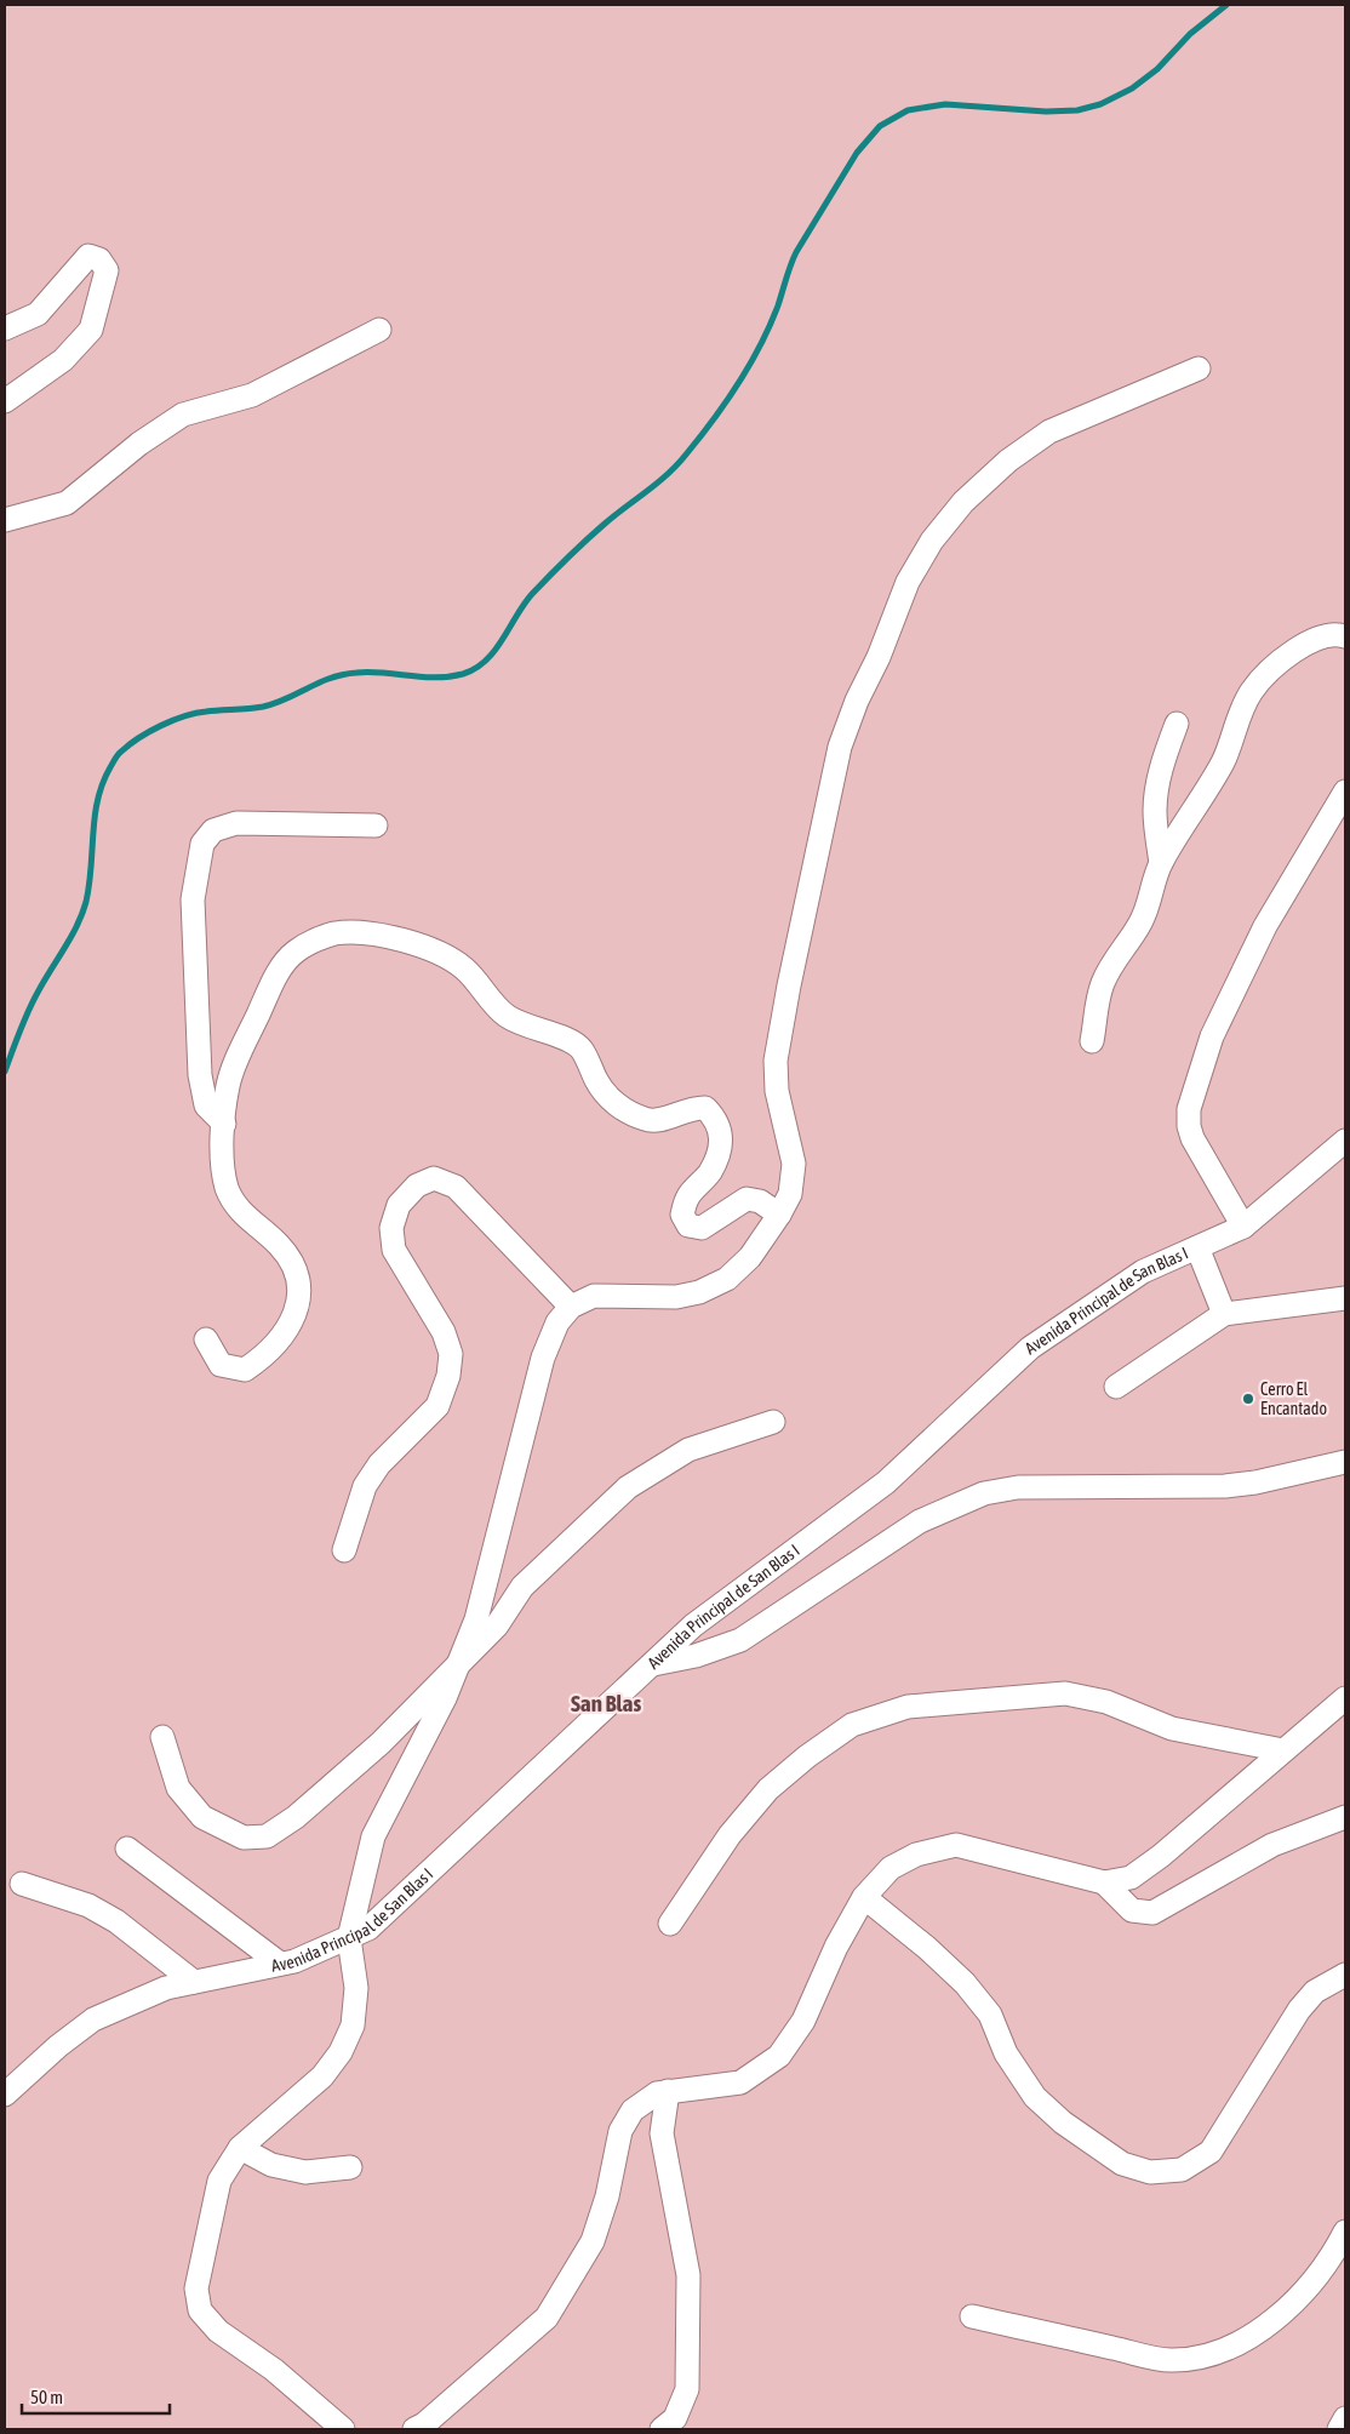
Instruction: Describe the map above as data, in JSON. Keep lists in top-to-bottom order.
{
  "streets": {
    "street": ["Avenida Principal de San Blas I"]
  },
  "districts": ["San Blas"],
  "places": ["Cerro El Encantado"],
  "scale_bar": "50 m"
}
